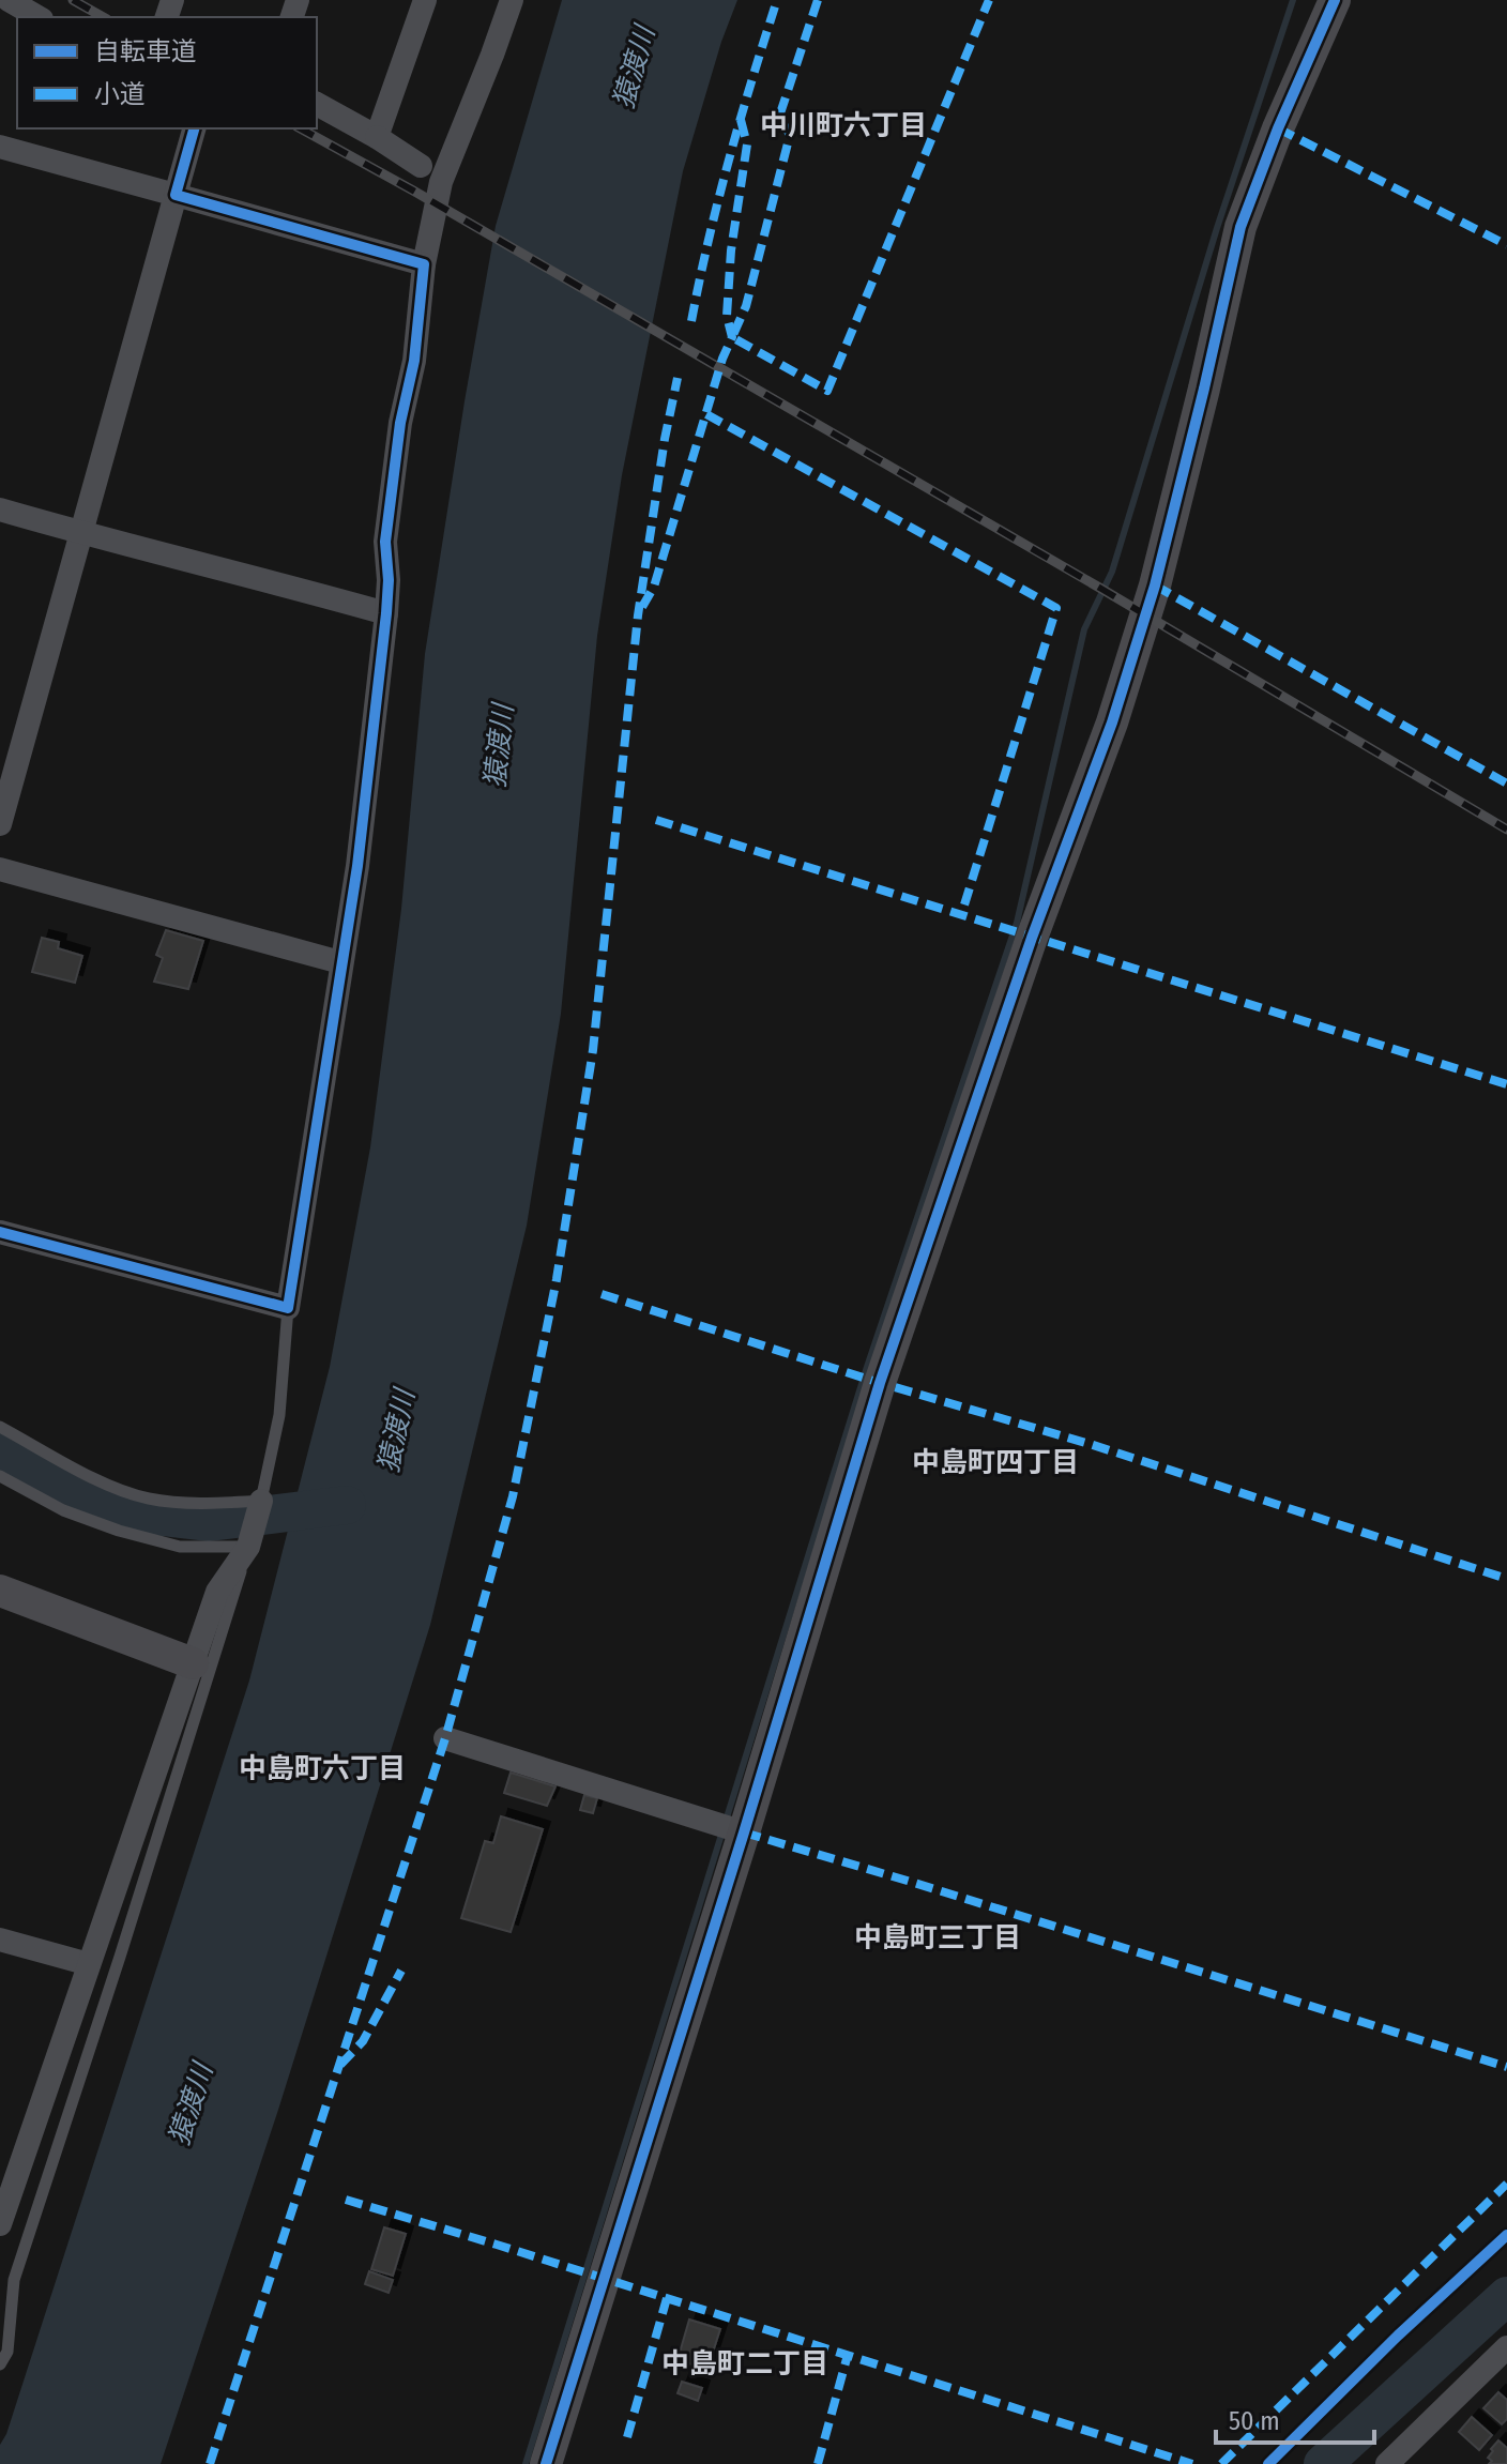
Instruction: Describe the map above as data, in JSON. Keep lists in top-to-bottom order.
{
  "districts": [
    "中川町六丁目",
    "中島町四丁目",
    "中島町六丁目",
    "中島町三丁目",
    "中島町二丁目"
  ],
  "water": ["猿渡川"],
  "legend": ["自転車道", "小道"],
  "scale_bar": "50 m"
}
